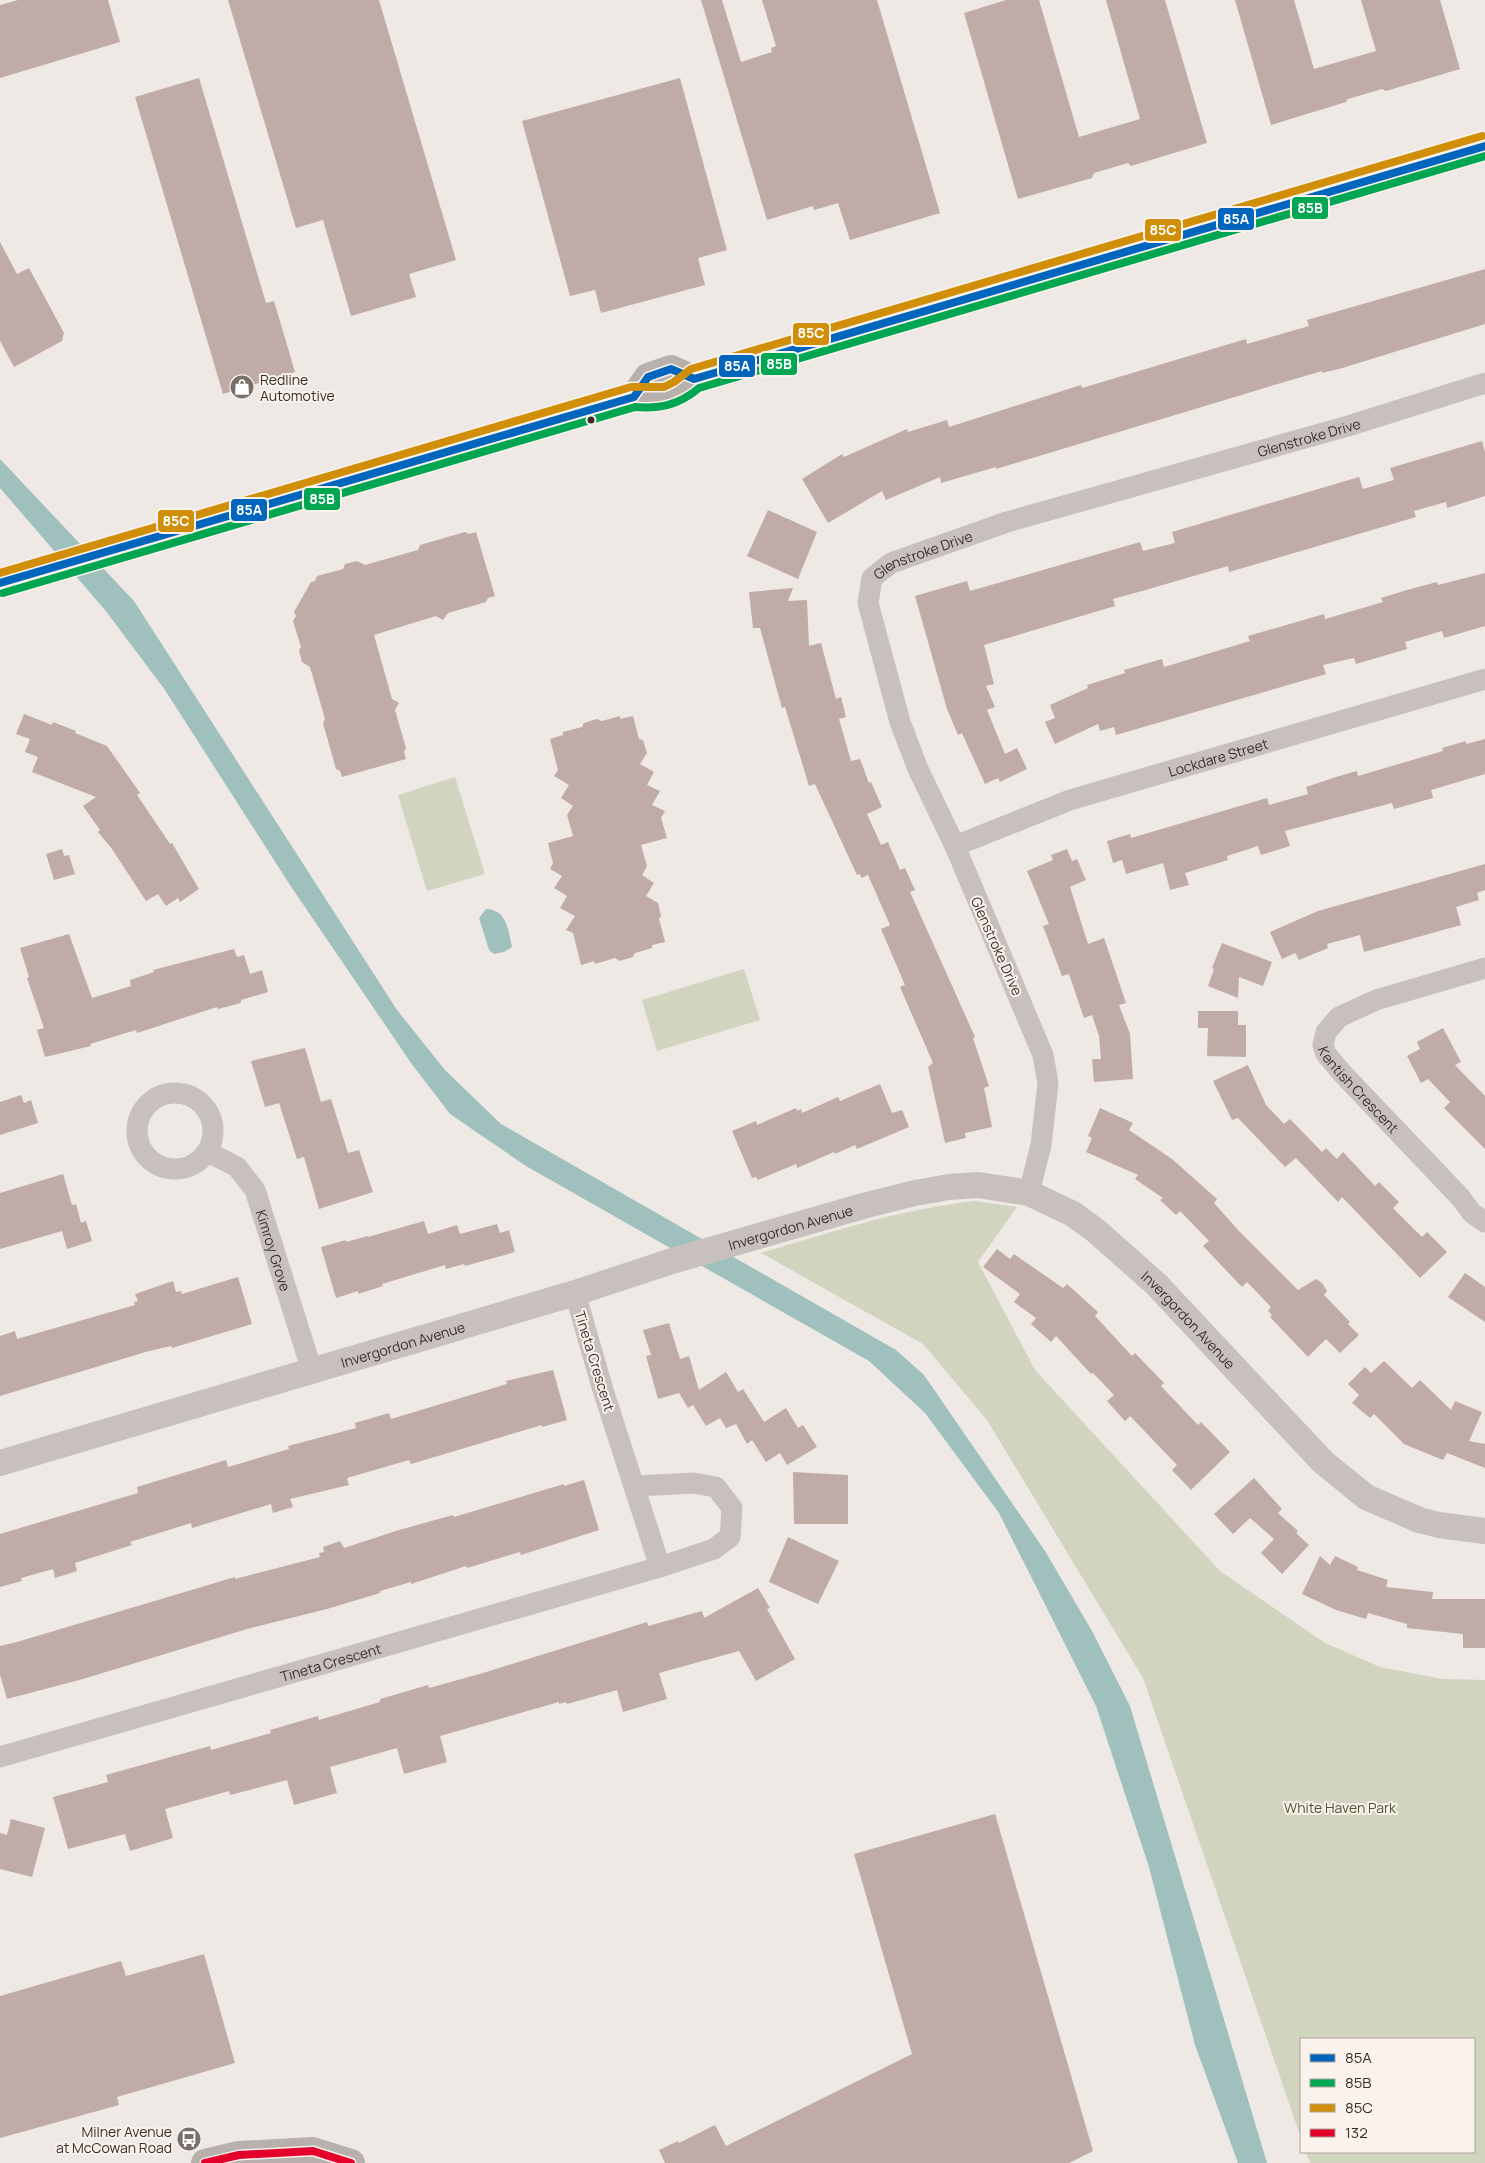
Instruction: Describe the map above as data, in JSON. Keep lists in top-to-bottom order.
{
  "streets": {
    "street": [
      "Glenstroke Drive",
      "Lockdare Street",
      "Kentish Crescent",
      "Invergordon Avenue",
      "Kimroy Grove",
      "Tineta Crescent"
    ]
  },
  "crossings": [
    ["Glenstroke Drive", "Lockdare Street"],
    ["Glenstroke Drive", "Invergordon Avenue"],
    ["Invergordon Avenue", "Kimroy Grove"],
    ["Invergordon Avenue", "Tineta Crescent"]
  ],
  "parks": ["White Haven Park"],
  "places": {
    "shop": ["Redline Automotive"],
    "bus stop": ["Milner Avenue at McCowan Road"]
  },
  "lines": [
    "transit line 85C",
    "transit line 85A",
    "transit line 85B",
    "transit line 132"
  ],
  "legend": [
    "85A",
    "85B",
    "85C",
    "132"
  ]
}
